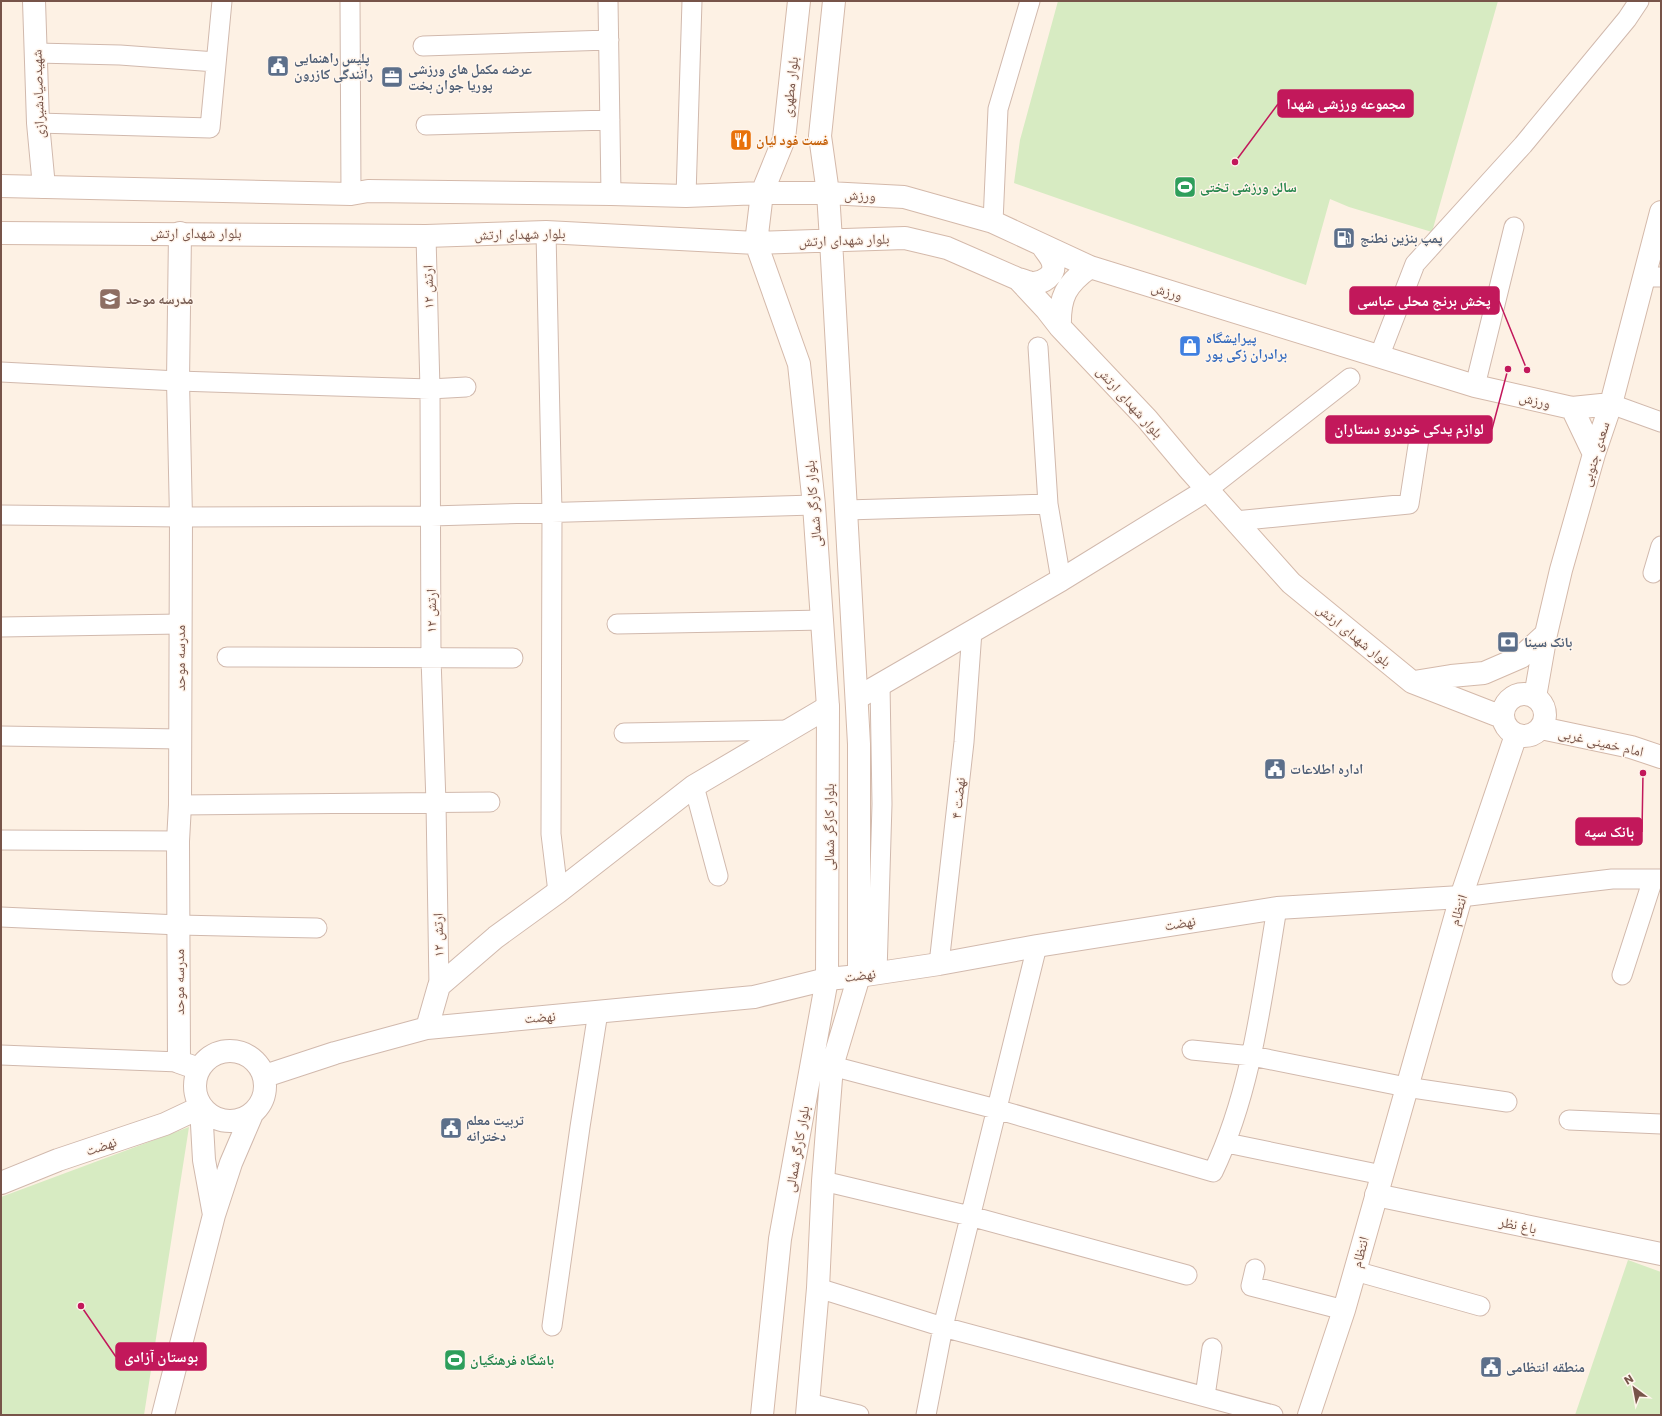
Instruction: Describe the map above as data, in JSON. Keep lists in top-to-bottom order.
{
  "streets": {
    "main road": [
      "بلوار مطهری",
      "شهیدصیادشیرازی",
      "ورزش",
      "بلوار شهدای ارتش",
      "سعدی جنوبی",
      "بلوار کارگر شمالی",
      "مدرسه موحد",
      "امام خمینی غربی",
      "انتظام",
      "نهضت",
      "باغ نظر"
    ],
    "street": ["ارتش ۱۲", "نهضت ۴"]
  },
  "crossings": [
    ["بلوار مطهری", "ورزش"],
    ["بلوار مطهری", "بلوار شهدای ارتش"],
    ["بلوار مطهری", "بلوار کارگر شمالی"],
    ["ورزش", "سعدی جنوبی"],
    ["ورزش", "بلوار کارگر شمالی"],
    ["بلوار شهدای ارتش", "ارتش ۱۲"],
    ["بلوار شهدای ارتش", "سعدی جنوبی"],
    ["بلوار شهدای ارتش", "بلوار کارگر شمالی"],
    ["بلوار شهدای ارتش", "مدرسه موحد"],
    ["بلوار شهدای ارتش", "امام خمینی غربی"],
    ["بلوار شهدای ارتش", "انتظام"],
    ["سعدی جنوبی", "امام خمینی غربی"],
    ["سعدی جنوبی", "انتظام"],
    ["بلوار کارگر شمالی", "نهضت"],
    ["مدرسه موحد", "نهضت"],
    ["امام خمینی غربی", "انتظام"],
    ["نهضت ۴", "نهضت"],
    ["انتظام", "نهضت"],
    ["انتظام", "باغ نظر"]
  ],
  "places": {
    "public building": [
      "پلیس راهنمایی رانندگی کازرون",
      "اداره اطلاعات",
      "تربیت معلم دخترانه",
      "منطقه انتظامی"
    ],
    "office": ["عرضه مکمل های ورزشی پوریا جوان بخت"],
    "restaurant": ["فست فود لیان"],
    "other": [
      "مجموعه ورزشی شهدا",
      "لوازم یدکی خودرو دستاران",
      "پخش برنج محلی عباسی",
      "بانک سپه",
      "بوستان آزادی"
    ],
    "sports": ["سالن ورزشی تختی", "باشگاه فرهنگیان"],
    "fuel station": ["پمپ بنزین نطنج"],
    "school or university": ["مدرسه موحد"],
    "shop": ["پیرایشگاه برادران زکی پور"],
    "bank": ["بانک سینا"]
  },
  "north": "top left"
}
